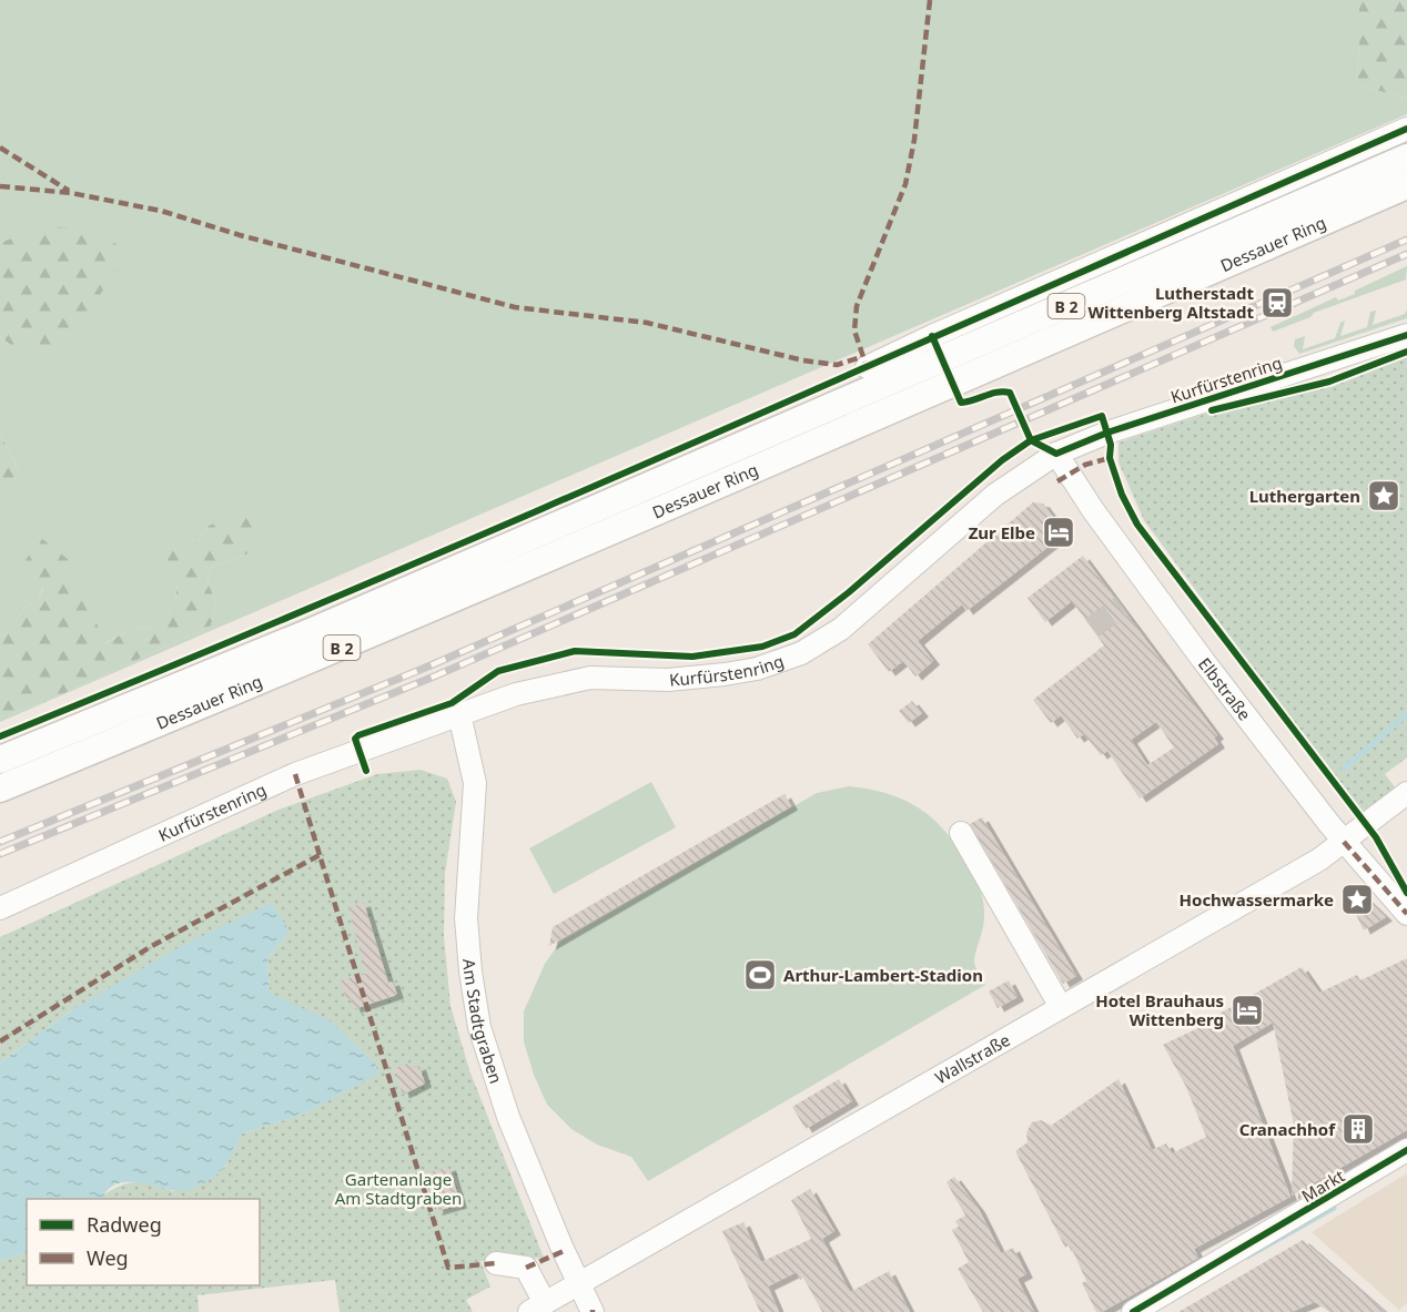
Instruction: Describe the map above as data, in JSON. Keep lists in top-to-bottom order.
{
  "streets": {
    "main road": ["Dessauer Ring", "B 2"],
    "street": [
      "Kurfürstenring",
      "Elbstraße",
      "Am Stadtgraben",
      "Wallstraße",
      "Markt"
    ]
  },
  "crossings": [
    ["Kurfürstenring", "Elbstraße"],
    ["Kurfürstenring", "Am Stadtgraben"],
    ["Elbstraße", "Wallstraße"],
    ["Am Stadtgraben", "Wallstraße"]
  ],
  "parks": ["Gartenanlage Am Stadtgraben"],
  "places": {
    "station": ["Lutherstadt Wittenberg Altstadt"],
    "place": ["Luthergarten", "Hochwassermarke"],
    "hotel": ["Zur Elbe", "Hotel Brauhaus Wittenberg"],
    "sports": ["Arthur-Lambert-Stadion"],
    "building": ["Cranachhof"]
  },
  "legend": ["Radweg", "Weg"]
}
